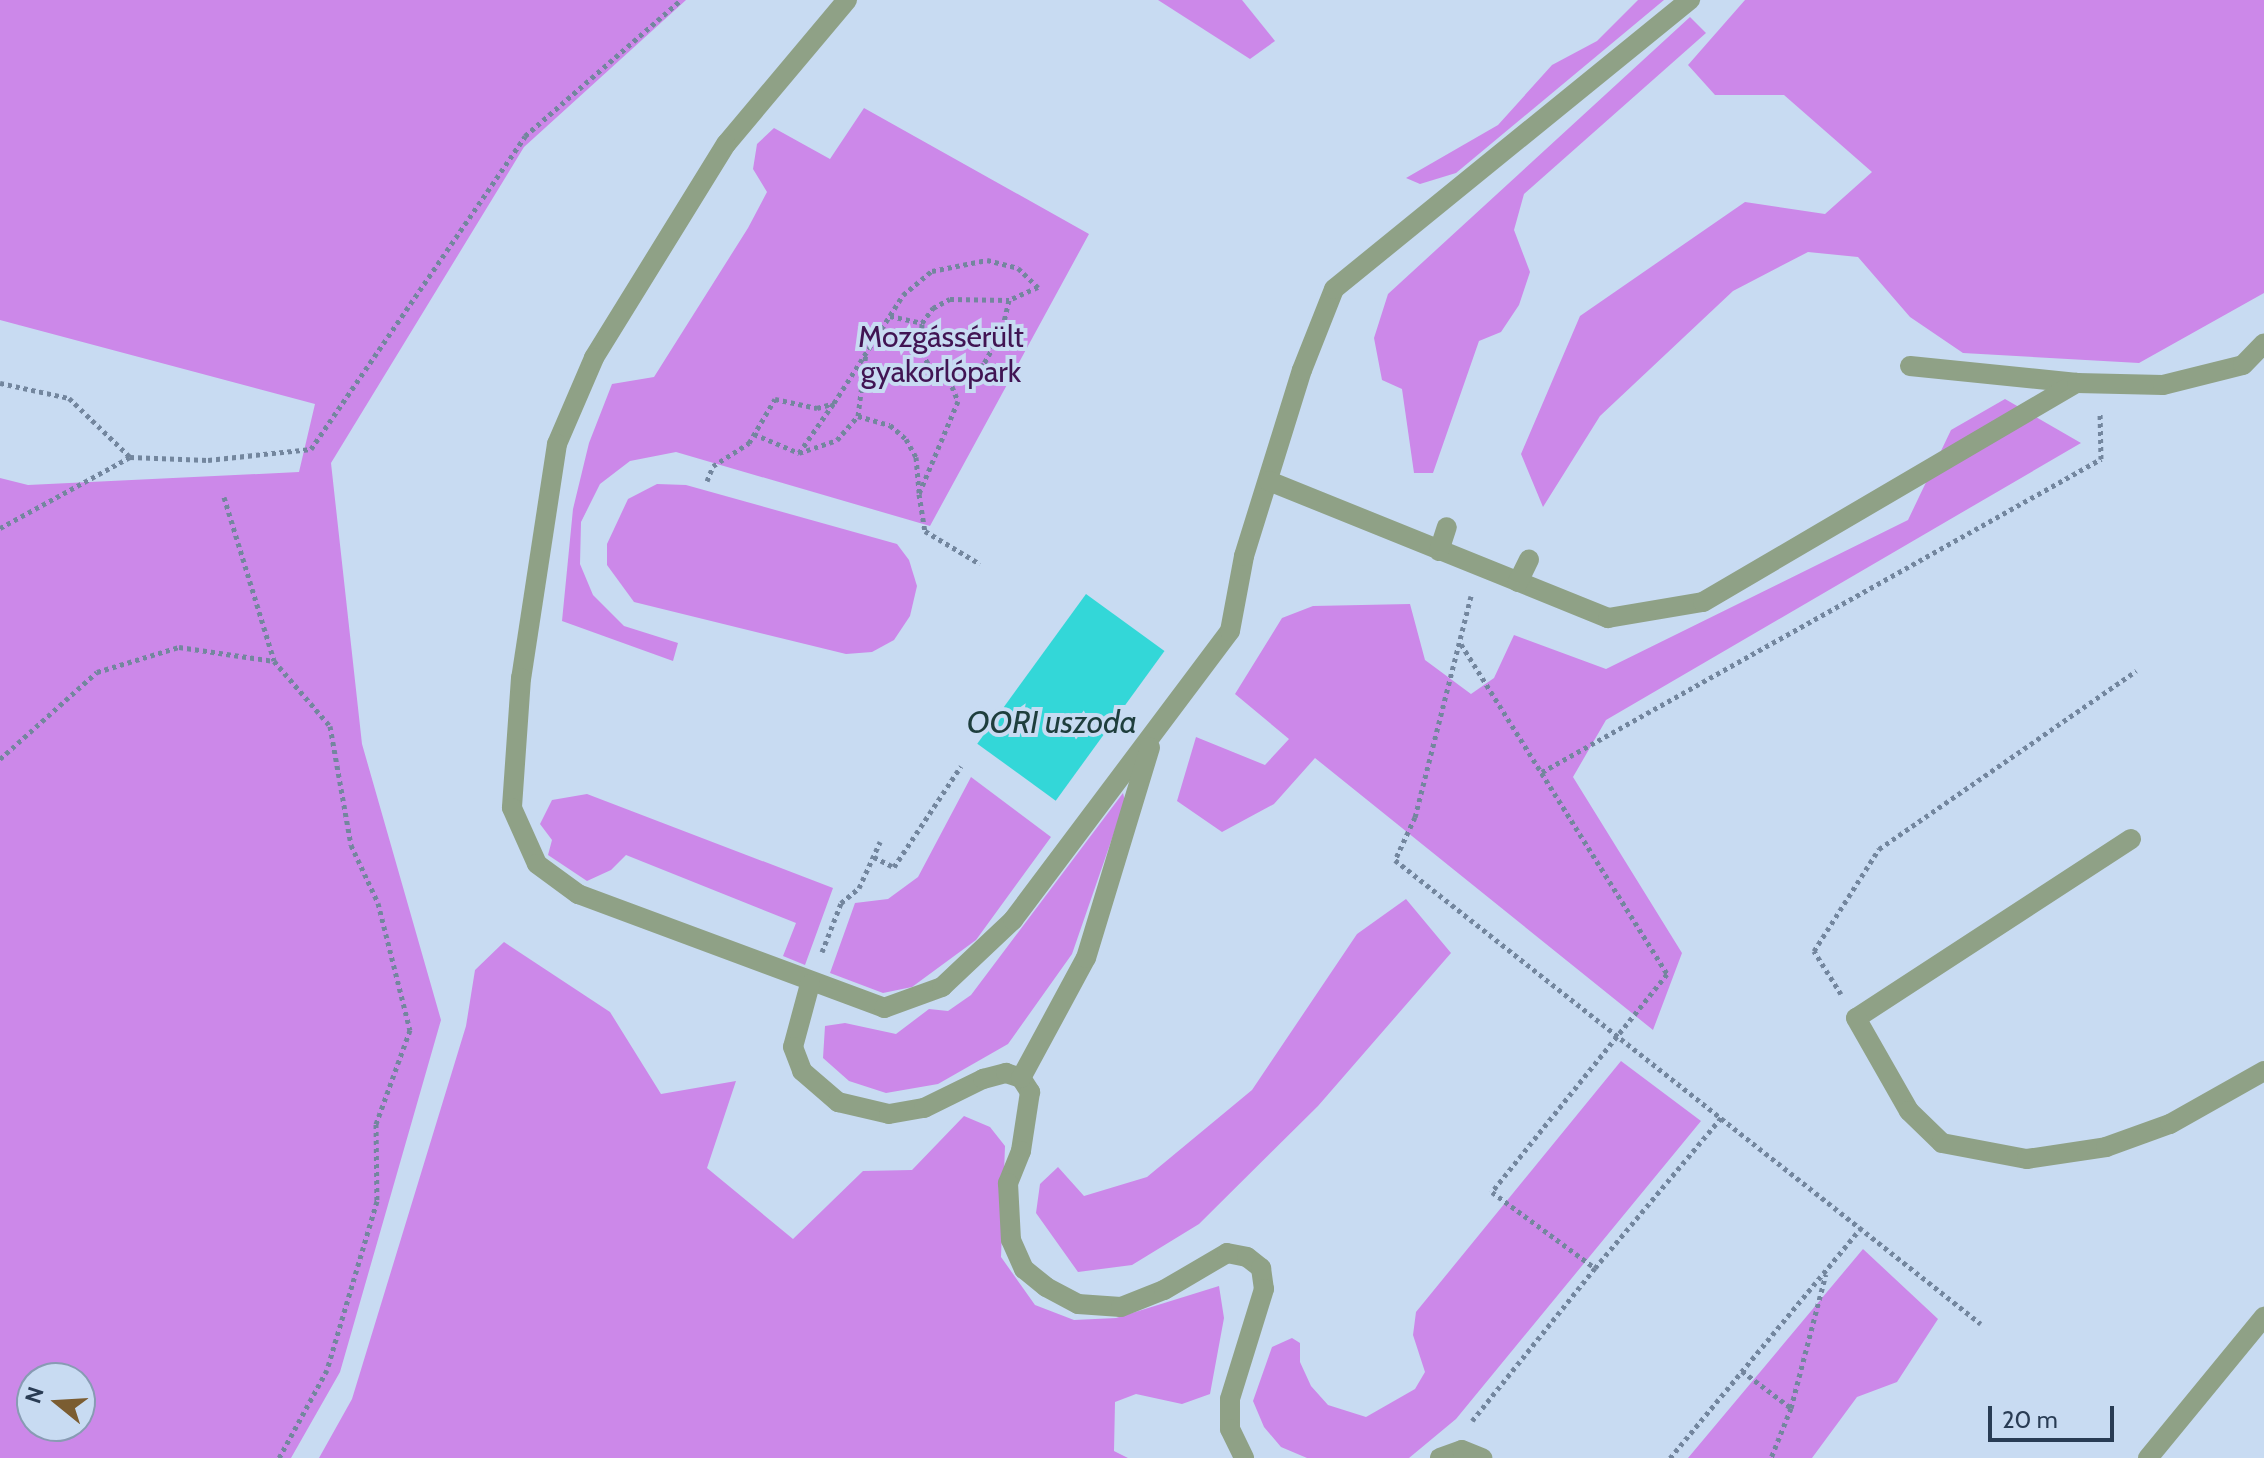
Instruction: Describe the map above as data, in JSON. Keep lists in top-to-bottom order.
{
  "water": ["OORI uszoda"],
  "parks": ["Mozgássérült gyakorlópark"],
  "scale_bar": "20 m",
  "north": "left"
}
